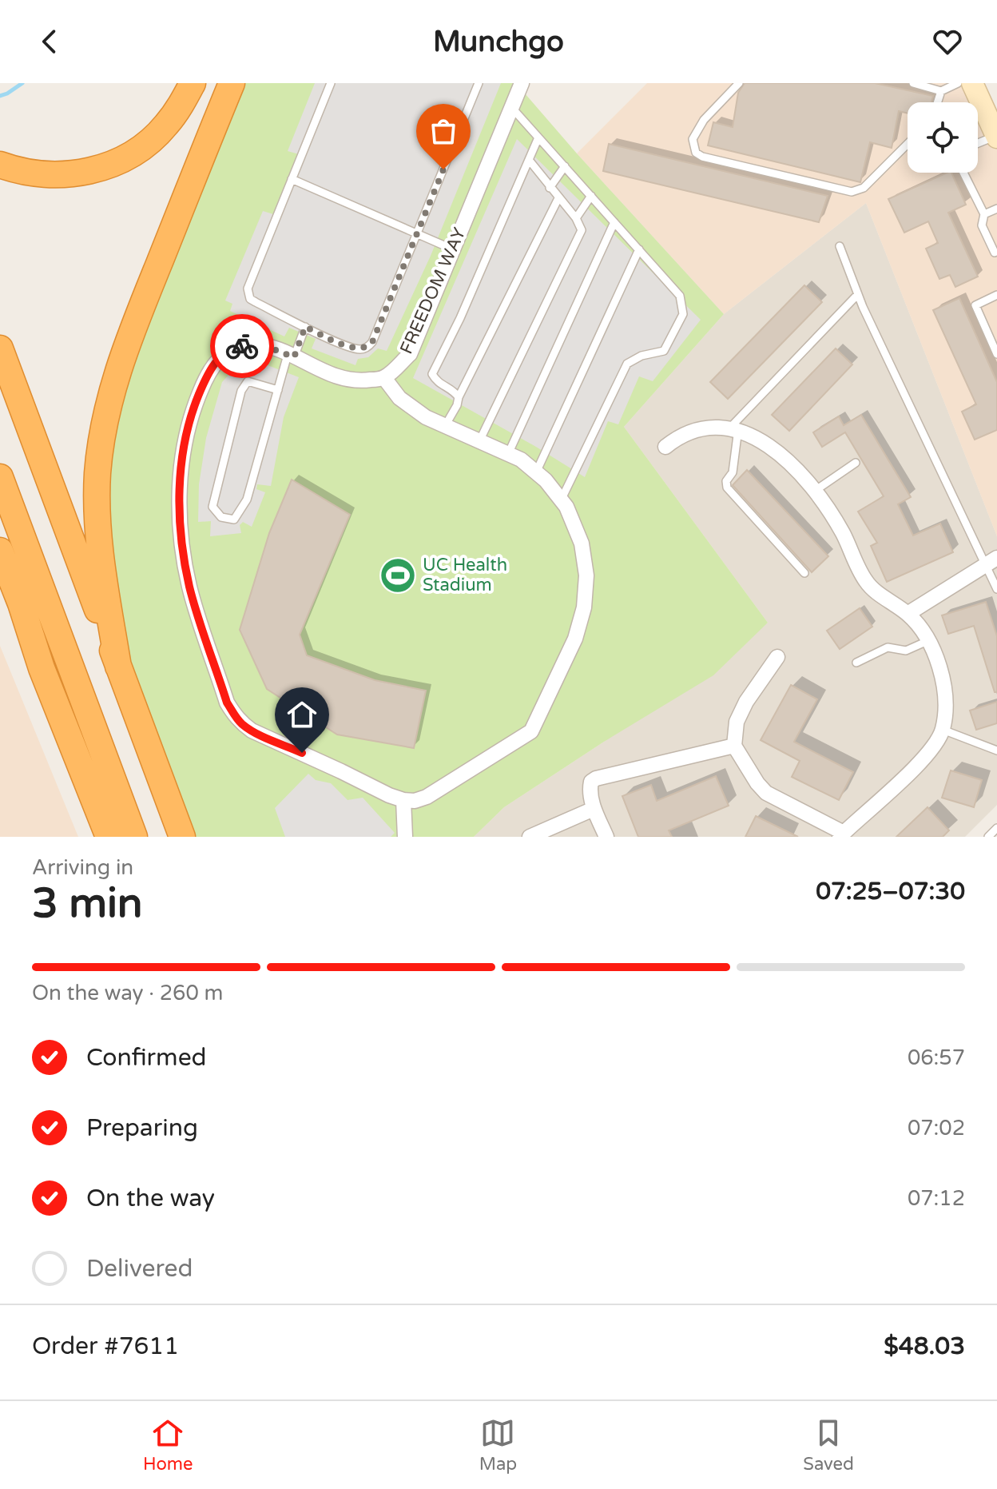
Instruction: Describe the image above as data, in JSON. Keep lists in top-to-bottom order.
{
  "streets": {
    "street": ["FREEDOM WAY"]
  },
  "places": {
    "sports": ["UC Health Stadium"]
  },
  "page": {
    "header": "Munchgo",
    "heading": ["3 min", "Arriving in", "07:25–07:30"],
    "panel": ["Order #7611", "$48.03"],
    "bar": "On the way · 260 m",
    "list": [
      ["Confirmed", "06:57"],
      ["Preparing", "07:02"],
      ["On the way", "07:12"],
      "Delivered"
    ],
    "tabs": ["Home", "Map", "Saved"]
  }
}
